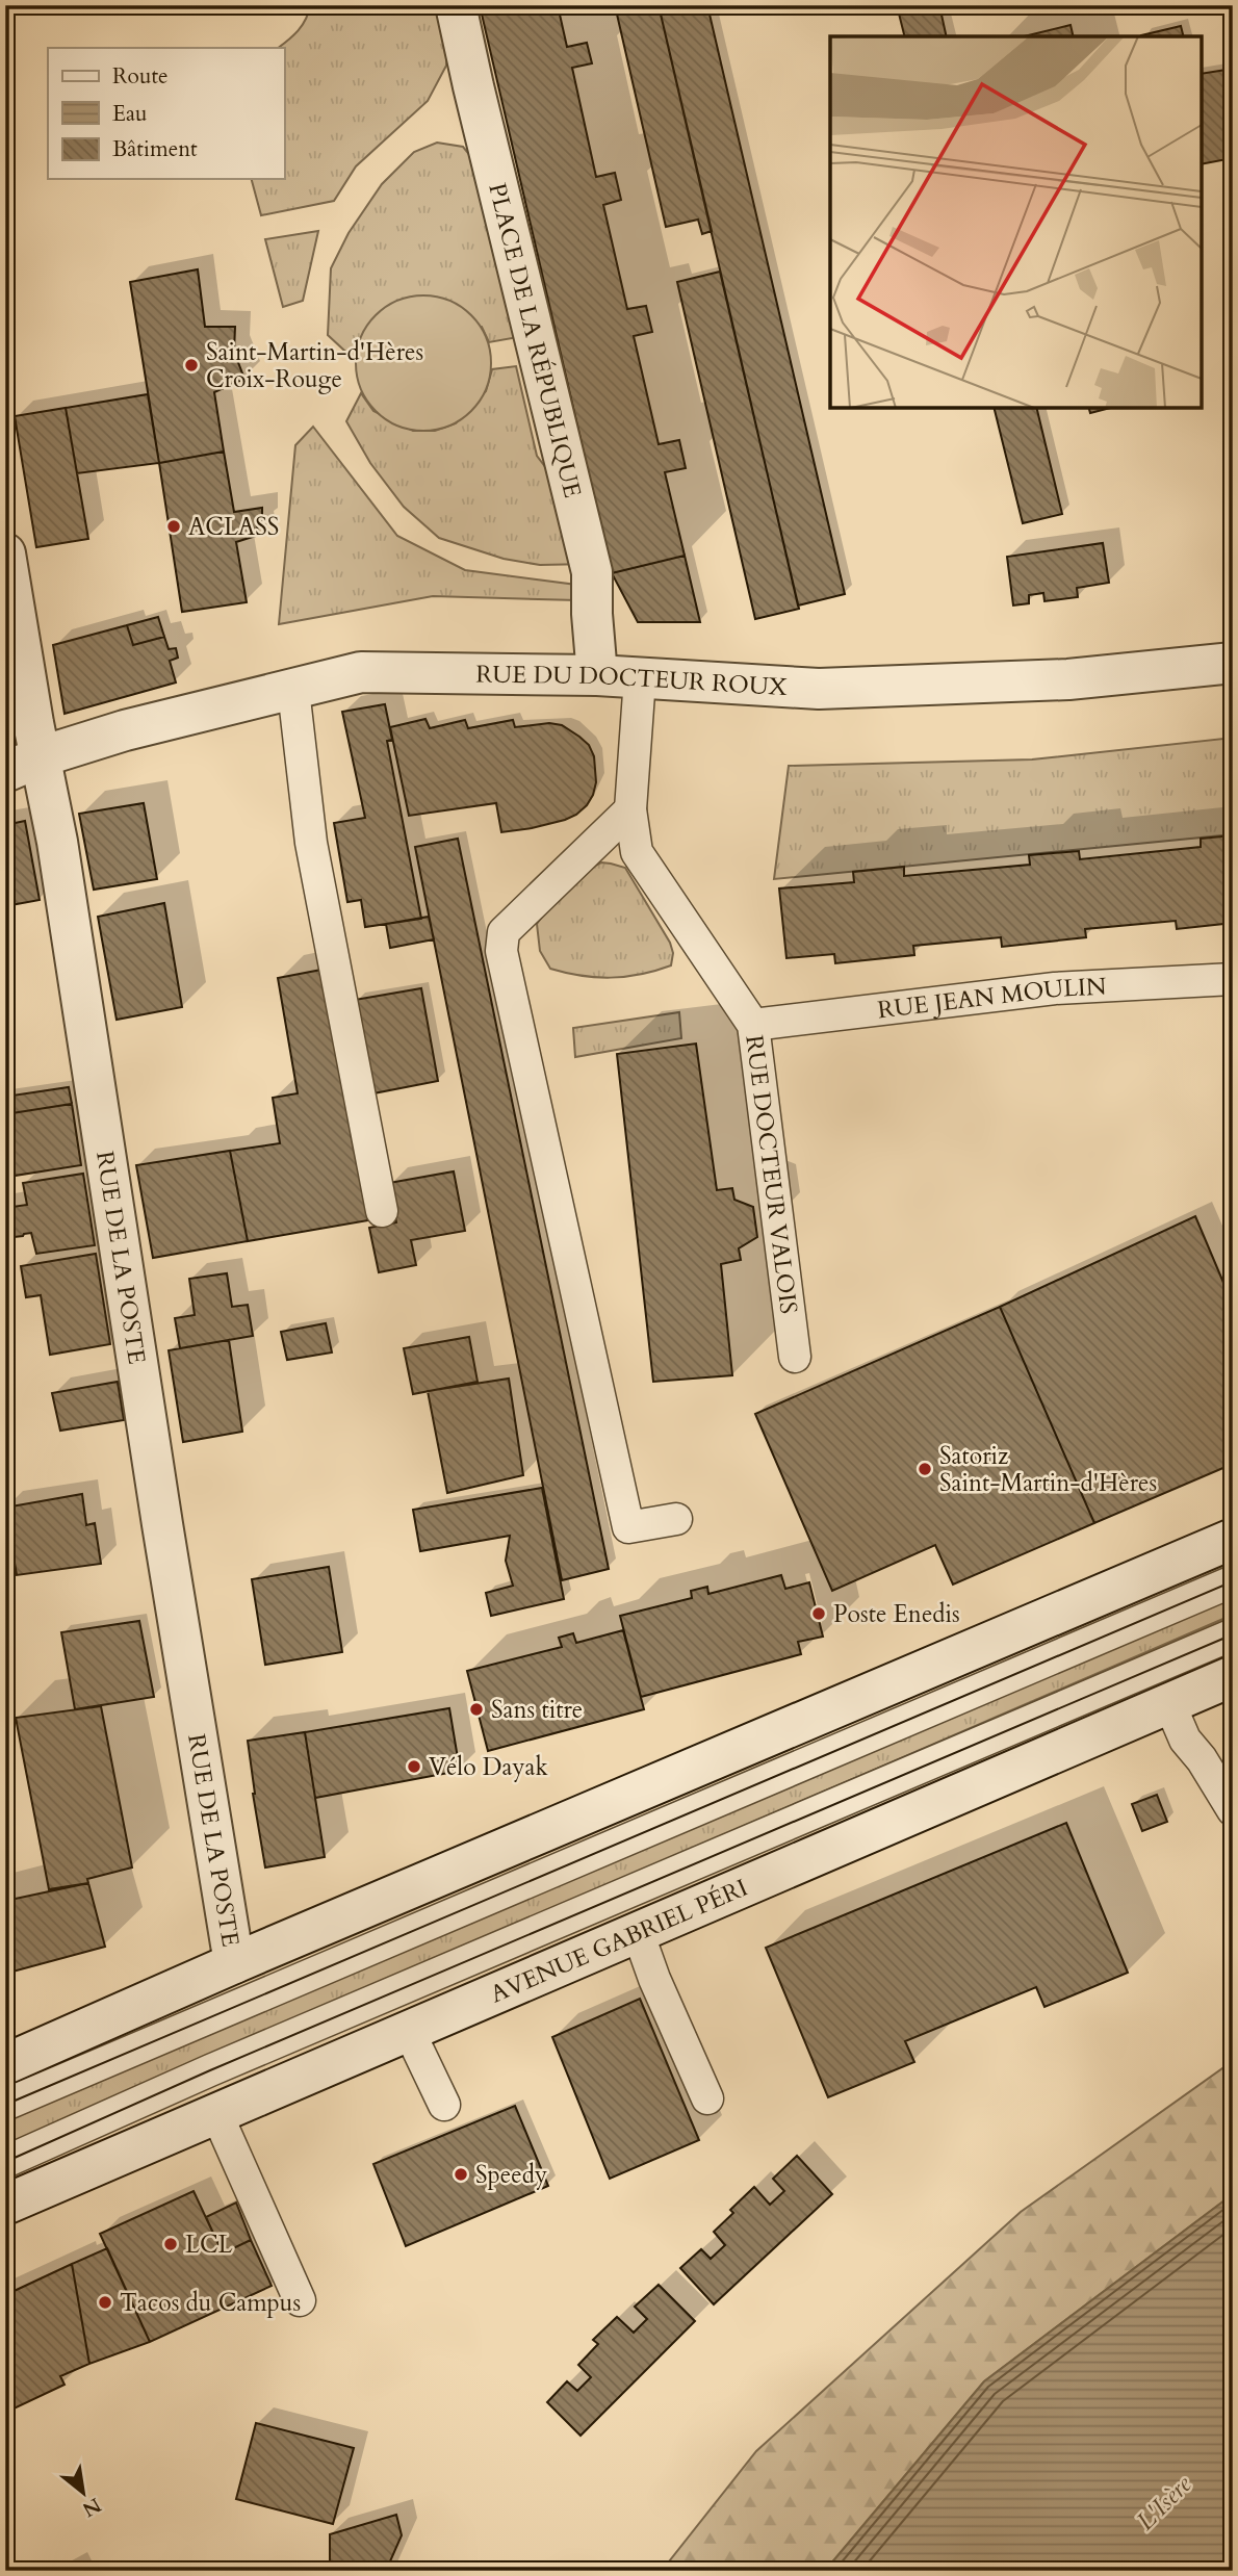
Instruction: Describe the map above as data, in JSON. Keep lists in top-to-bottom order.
{
  "streets": {
    "street": [
      "PLACE DE LA RÉPUBLIQUE",
      "RUE DU DOCTEUR ROUX",
      "RUE DE LA POSTE",
      "AVENUE GABRIEL PÉRI"
    ],
    "lane": ["RUE JEAN MOULIN", "RUE DOCTEUR VALOIS"]
  },
  "crossings": [
    ["PLACE DE LA RÉPUBLIQUE", "RUE DU DOCTEUR ROUX"],
    ["RUE DU DOCTEUR ROUX", "RUE DOCTEUR VALOIS"],
    ["RUE DU DOCTEUR ROUX", "RUE DE LA POSTE"],
    ["RUE JEAN MOULIN", "RUE DOCTEUR VALOIS"]
  ],
  "water": ["L'Isère"],
  "places": [
    "Saint-Martin-d'Hères Croix-Rouge",
    "ACLASS",
    "Satoriz Saint-Martin-d'Hères",
    "Poste Enedis",
    "Sans titre",
    "Vélo Dayak",
    "Speedy",
    "LCL",
    "Tacos du Campus"
  ],
  "legend": ["Route", "Eau", "Bâtiment"],
  "north": "bottom right"
}
